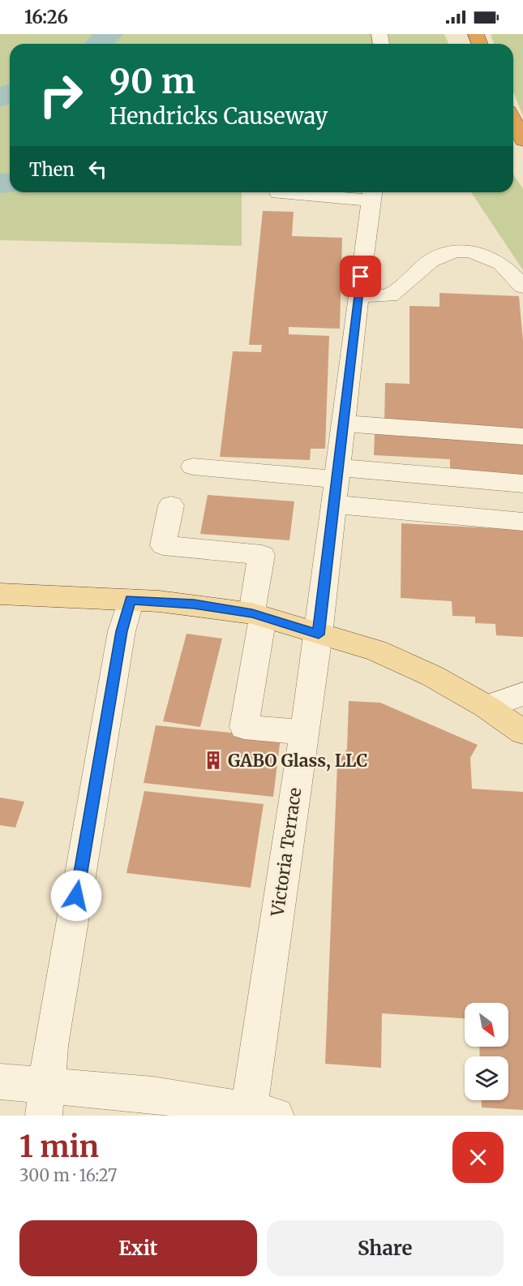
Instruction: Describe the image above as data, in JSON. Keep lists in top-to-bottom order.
{
  "streets": {
    "street": ["Victoria Terrace"]
  },
  "places": {
    "building": ["GABO Glass, LLC"]
  },
  "north": "bottom right",
  "page": {
    "status": "16:26",
    "turn": ["90 m", "Hendricks Causeway"],
    "then": "Then",
    "heading": ["1 min", "300 m · 16:27"],
    "buttons": ["Exit", "Share"]
  }
}
